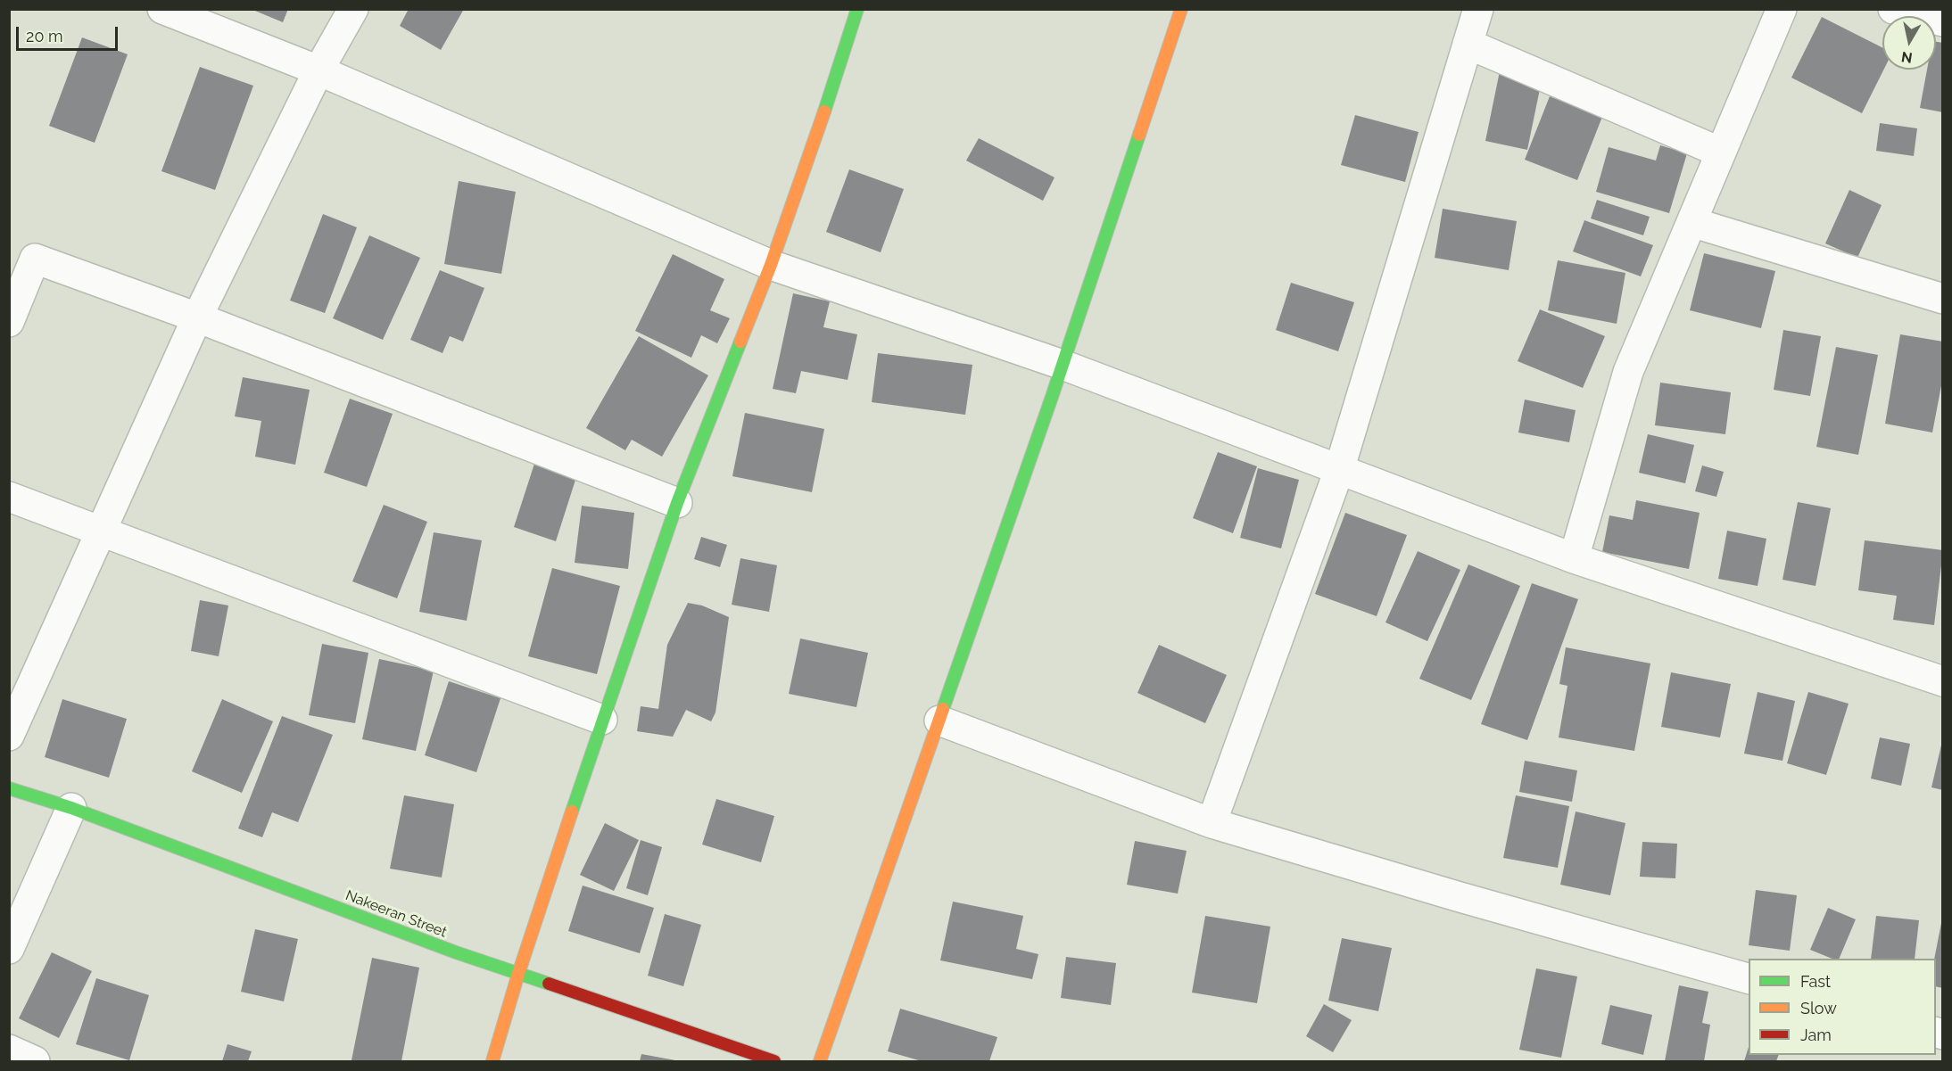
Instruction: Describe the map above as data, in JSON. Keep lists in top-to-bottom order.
{
  "streets": {
    "street": ["Nakeeran Street"]
  },
  "legend": ["Fast", "Slow", "Jam"],
  "scale_bar": "20 m",
  "north": "bottom"
}
